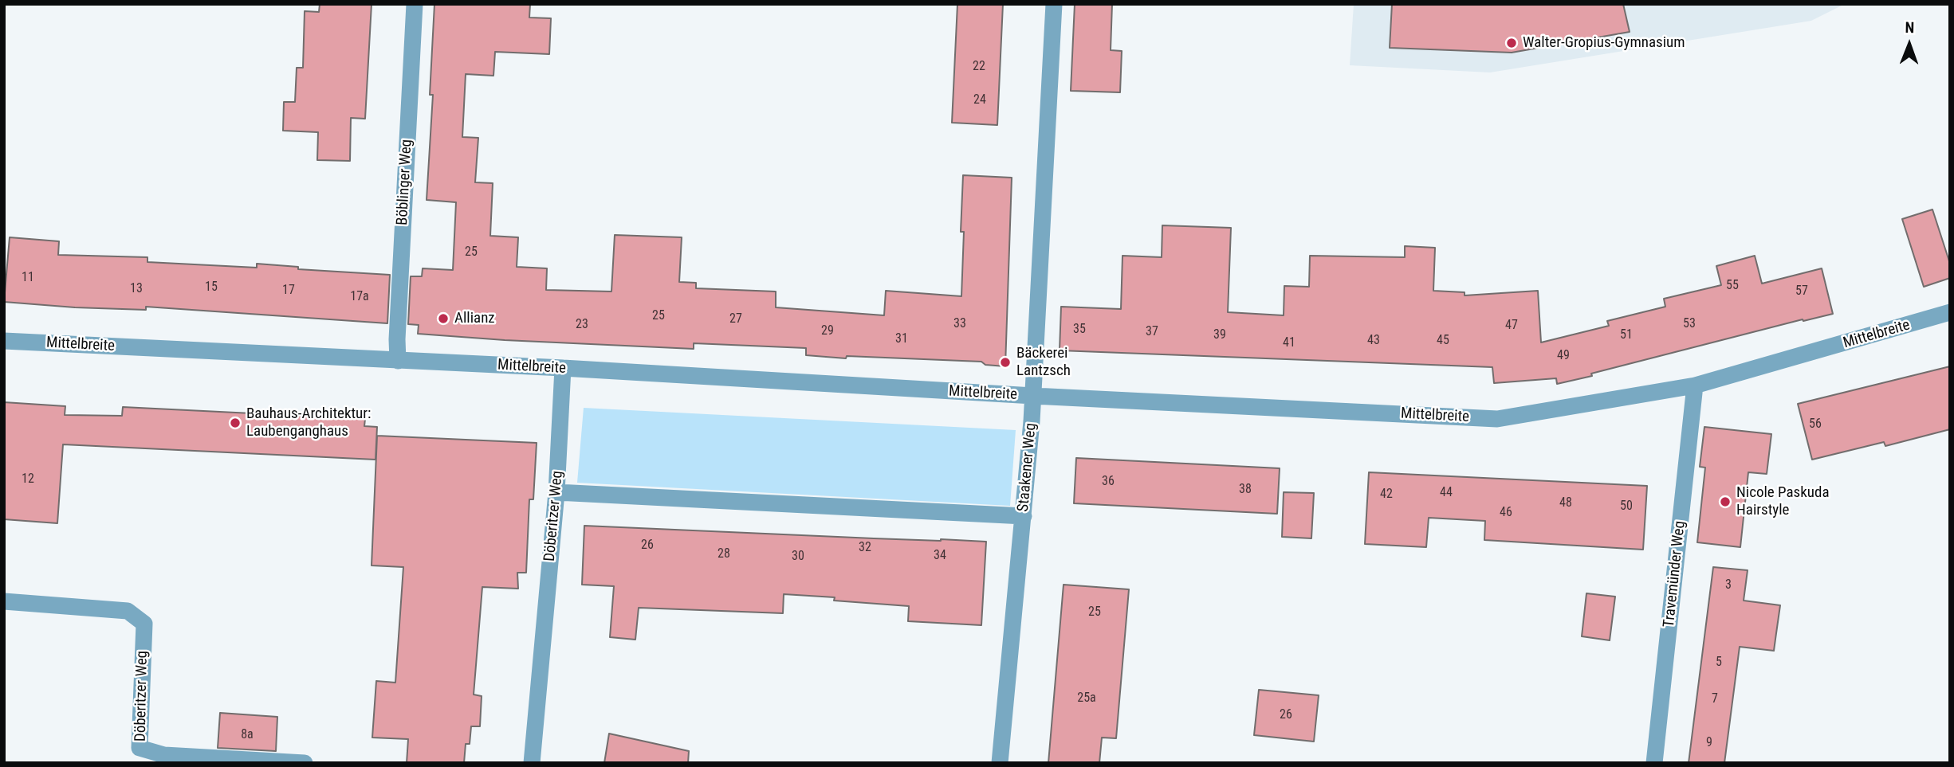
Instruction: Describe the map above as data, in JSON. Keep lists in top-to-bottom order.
{
  "streets": {
    "street": [
      "Böblinger Weg",
      "Mittelbreite",
      "Staakener Weg",
      "Döberitzer Weg",
      "Travemünder Weg"
    ]
  },
  "crossings": [
    ["Böblinger Weg", "Mittelbreite"],
    ["Mittelbreite", "Staakener Weg"],
    ["Mittelbreite", "Döberitzer Weg"],
    ["Mittelbreite", "Travemünder Weg"]
  ],
  "places": [
    "Walter-Gropius-Gymnasium",
    "Allianz",
    "Bäckerei Lantzsch",
    "Bauhaus-Architektur: Laubenganghaus",
    "Nicole Paskuda Hairstyle"
  ],
  "house_numbers": [
    "22",
    "24",
    "25",
    "11",
    "55",
    "15",
    "13",
    "17",
    "57",
    "17a",
    "25",
    "27",
    "33",
    "53",
    "23",
    "47",
    "35",
    "29",
    "37",
    "39",
    "51",
    "31",
    "43",
    "45",
    "41",
    "49",
    "56",
    "12",
    "36",
    "38",
    "44",
    "42",
    "48",
    "50",
    "46",
    "26",
    "32",
    "28",
    "34",
    "30",
    "3",
    "25",
    "5",
    "25a",
    "7",
    "26",
    "8a",
    "9"
  ],
  "north": "top"
}
